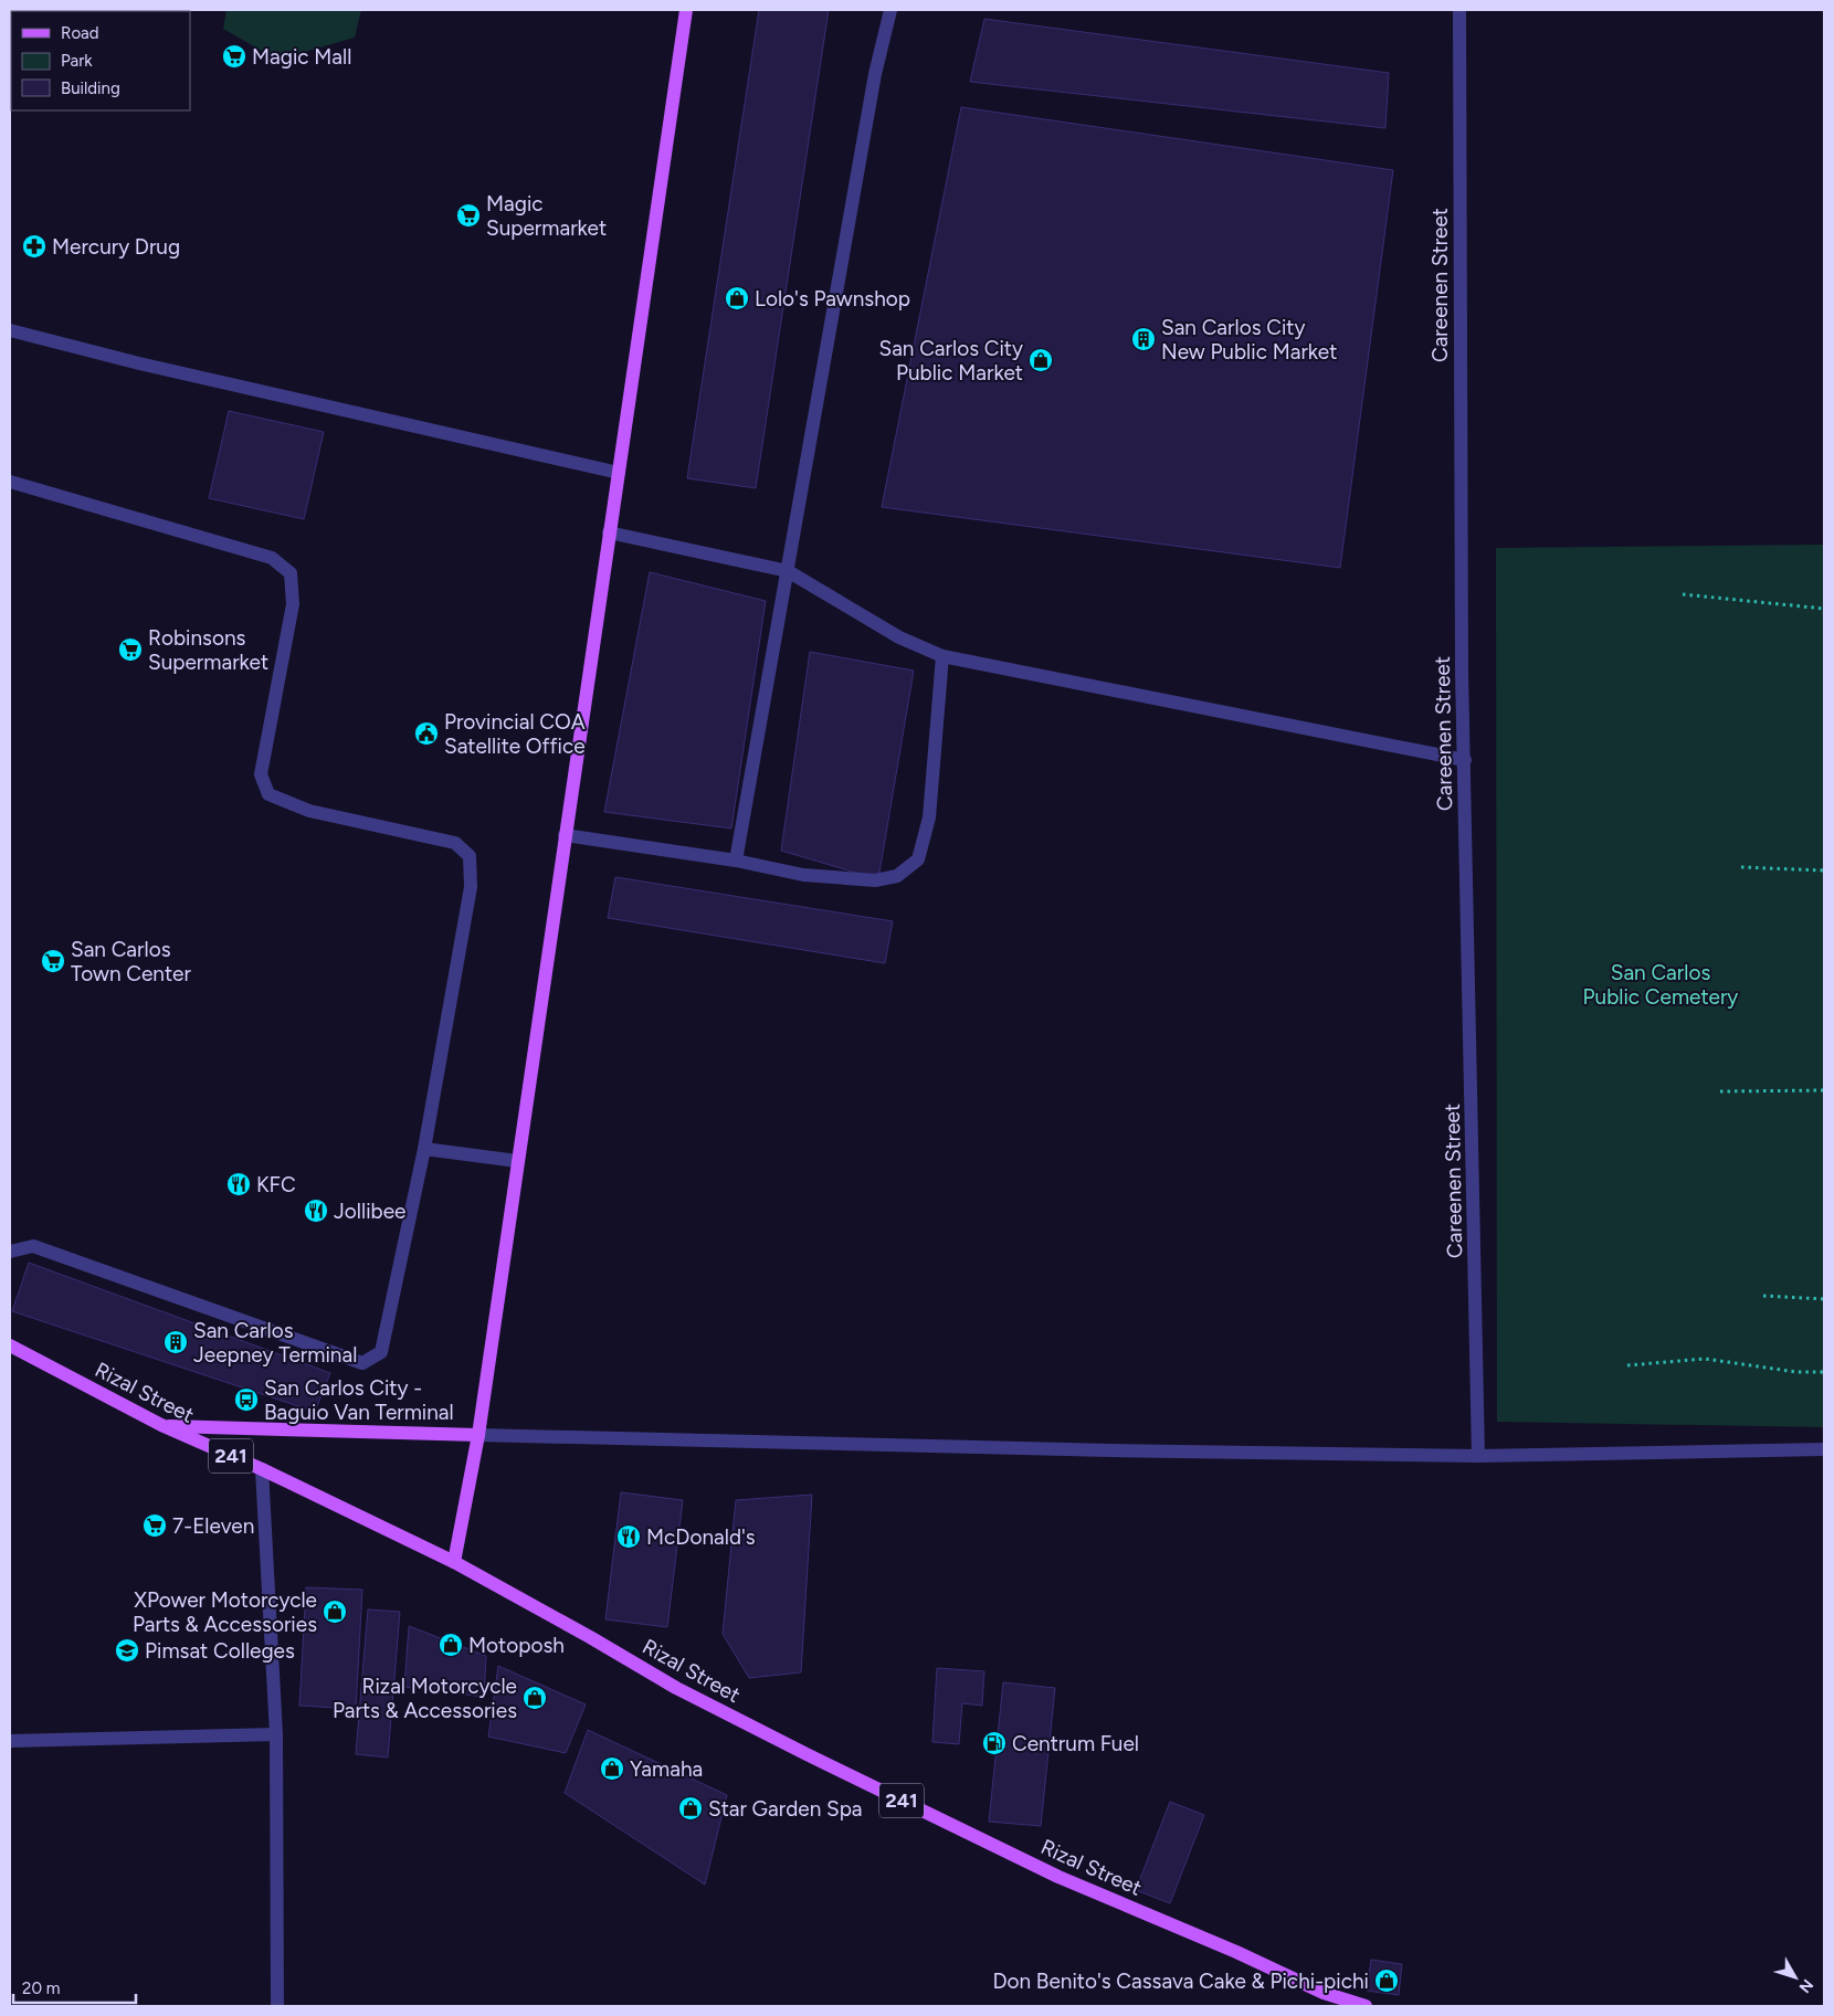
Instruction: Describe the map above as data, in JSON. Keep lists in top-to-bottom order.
{
  "streets": {
    "main road": ["Rizal Street", "241"],
    "street": ["Careenen Street"]
  },
  "parks": ["San Carlos Public Cemetery"],
  "places": {
    "supermarket": [
      "Magic Mall",
      "Magic Supermarket",
      "Robinsons Supermarket",
      "San Carlos Town Center",
      "7-Eleven"
    ],
    "pharmacy": ["Mercury Drug"],
    "shop": [
      "Lolo's Pawnshop",
      "San Carlos City Public Market",
      "XPower Motorcycle Parts & Accessories",
      "Motoposh",
      "Rizal Motorcycle Parts & Accessories",
      "Yamaha",
      "Star Garden Spa",
      "Don Benito's Cassava Cake & Pichi-pichi"
    ],
    "building": ["San Carlos City New Public Market", "San Carlos Jeepney Terminal"],
    "public building": ["Provincial COA Satellite Office"],
    "restaurant": ["KFC", "Jollibee", "McDonald's"],
    "bus stop": ["San Carlos City - Baguio Van Terminal"],
    "school or university": ["Pimsat Colleges"],
    "fuel station": ["Centrum Fuel"]
  },
  "legend": ["Road", "Park", "Building"],
  "scale_bar": "20 m",
  "north": "bottom right"
}
